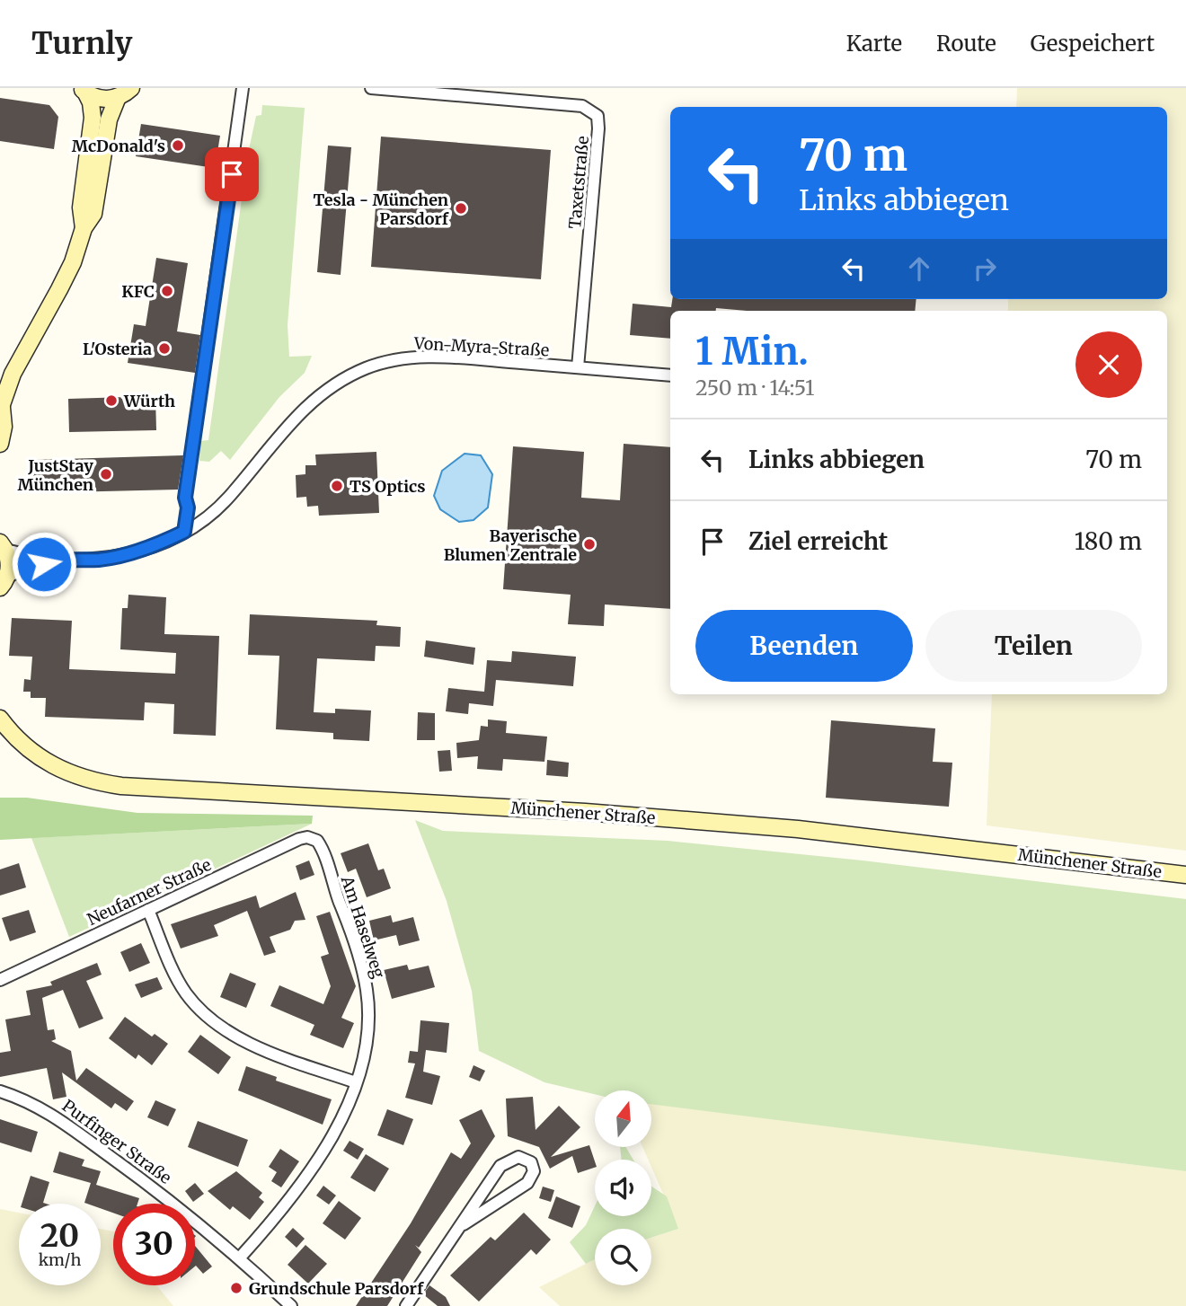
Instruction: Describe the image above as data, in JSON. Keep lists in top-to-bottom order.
{
  "streets": {
    "street": [
      "Taxetstraße",
      "Von-Myra-Straße",
      "Münchener Straße",
      "Neufarner Straße",
      "Am Haselweg",
      "Purfinger Straße"
    ]
  },
  "crossings": [
    ["Taxetstraße", "Von-Myra-Straße"],
    ["Neufarner Straße", "Am Haselweg"],
    ["Am Haselweg", "Purfinger Straße"]
  ],
  "places": [
    "McDonald's",
    "Tesla - München Parsdorf",
    "KFC",
    "L'Osteria",
    "Würth",
    "JustStay München",
    "TS Optics",
    "Bayerische Blumen Zentrale",
    "Grundschule Parsdorf"
  ],
  "north": "top",
  "page": {
    "header": "Turnly",
    "nav": ["Karte", "Route", "Gespeichert"],
    "turn": ["70 m", "Links abbiegen"],
    "heading": ["1 Min.", "250 m · 14:51"],
    "list": [
      {
        "name": "Links abbiegen",
        "value": "70 m"
      },
      {
        "name": "Ziel erreicht",
        "value": "180 m"
      }
    ],
    "buttons": ["Beenden", "Teilen"],
    "speed": "20 km/h",
    "limit": "30"
  }
}
